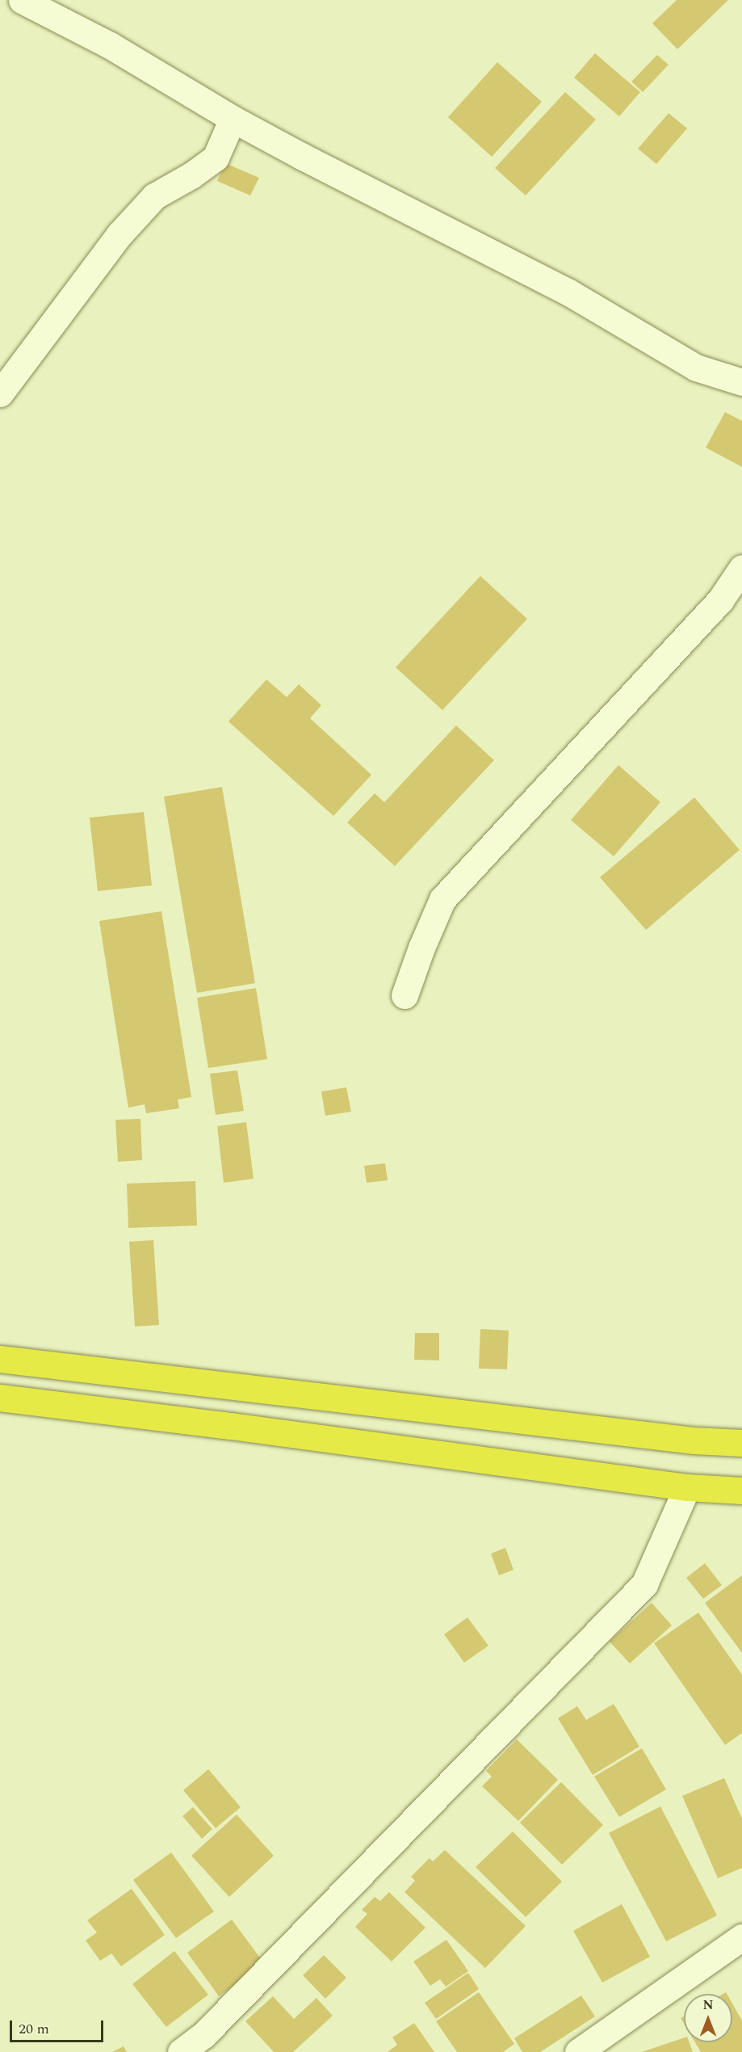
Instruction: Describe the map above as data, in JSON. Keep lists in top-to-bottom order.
{
  "scale_bar": "20 m",
  "north": "top"
}
